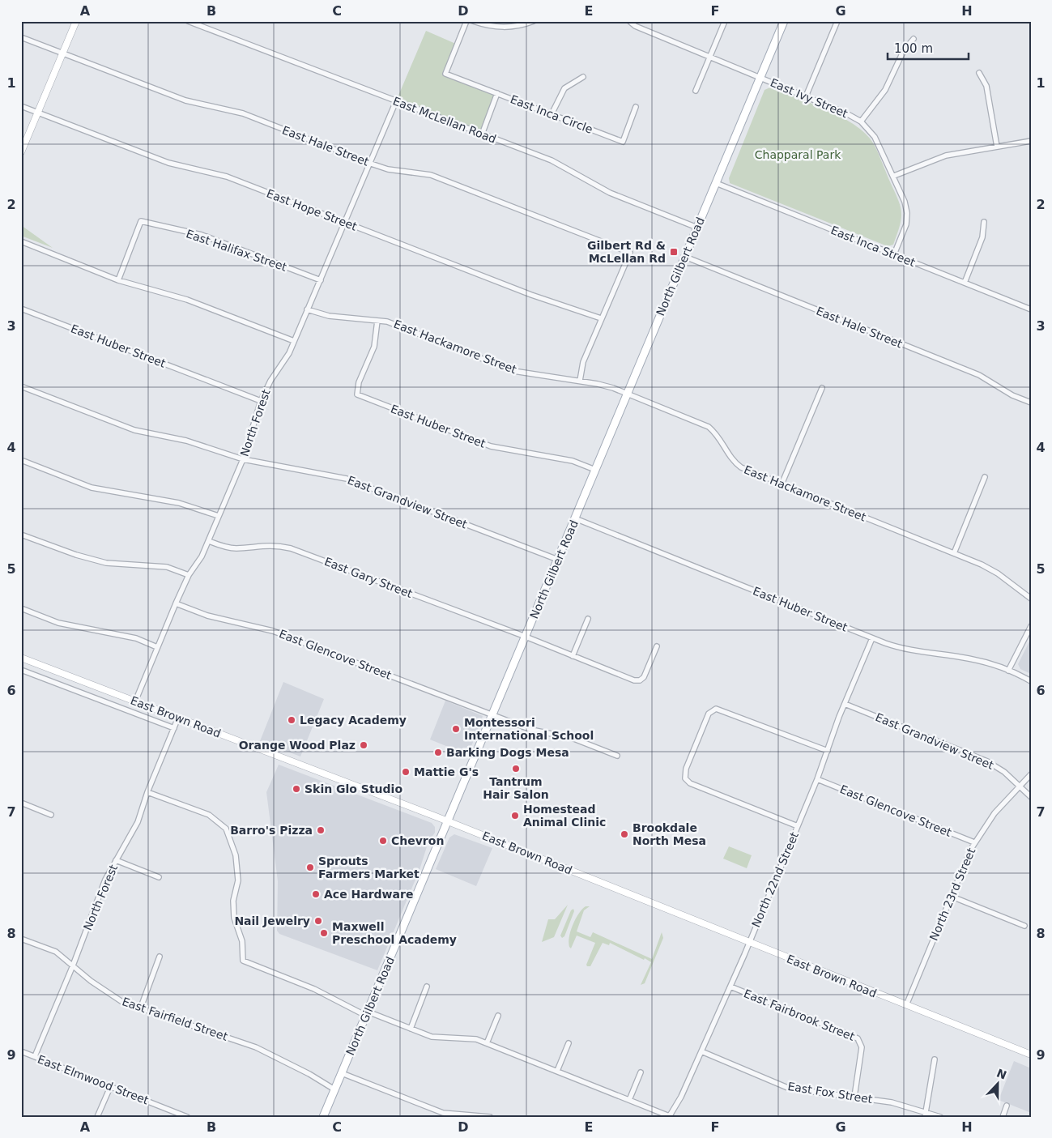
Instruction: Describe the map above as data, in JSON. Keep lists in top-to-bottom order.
{
  "streets": {
    "main road": ["North Gilbert Road", "East Brown Road"],
    "street": [
      "East Ivy Street",
      "East Inca Circle",
      "East McLellan Road",
      "East Hale Street",
      "East Hope Street",
      "East Inca Street",
      "East Halifax Street",
      "East Huber Street",
      "East Hackamore Street",
      "North Forest",
      "East Grandview Street",
      "East Gary Street",
      "East Glencove Street",
      "North 22nd Street",
      "North 23rd Street",
      "East Fairbrook Street",
      "East Fairfield Street",
      "East Elmwood Street",
      "East Fox Street"
    ]
  },
  "crossings": [
    ["East Ivy Street", "East Inca Street"],
    ["East Ivy Street", "North Gilbert Road"],
    ["East McLellan Road", "North Gilbert Road"],
    ["East McLellan Road", "North Forest"],
    ["East Hale Street", "East Hope Street"],
    ["East Hale Street", "North Gilbert Road"],
    ["East Hale Street", "North Forest"],
    ["East Hope Street", "North Forest"],
    ["East Inca Street", "North Gilbert Road"],
    ["East Halifax Street", "North Forest"],
    ["North Gilbert Road", "East Huber Street"],
    ["North Gilbert Road", "East Hackamore Street"],
    ["North Gilbert Road", "East Grandview Street"],
    ["North Gilbert Road", "East Gary Street"],
    ["North Gilbert Road", "East Glencove Street"],
    ["North Gilbert Road", "East Brown Road"],
    ["North Gilbert Road", "East Fairfield Street"],
    ["East Huber Street", "East Hackamore Street"],
    ["East Huber Street", "North Forest"],
    ["East Huber Street", "North 22nd Street"],
    ["East Hackamore Street", "North Forest"],
    ["North Forest", "East Grandview Street"],
    ["North Forest", "East Gary Street"],
    ["North Forest", "East Glencove Street"],
    ["North Forest", "East Brown Road"],
    ["North Forest", "East Fairfield Street"],
    ["North Forest", "East Elmwood Street"],
    ["East Grandview Street", "North 22nd Street"],
    ["East Grandview Street", "North 23rd Street"],
    ["East Glencove Street", "North 22nd Street"],
    ["East Glencove Street", "North 23rd Street"],
    ["East Brown Road", "North 22nd Street"],
    ["East Brown Road", "North 23rd Street"],
    ["North 22nd Street", "East Fairbrook Street"],
    ["North 22nd Street", "East Fox Street"],
    ["East Fairbrook Street", "East Fox Street"]
  ],
  "parks": ["Chapparal Park"],
  "places": {
    "transit": ["Gilbert Rd & McLellan Rd"],
    "other": [
      "Legacy Academy",
      "Montessori International School",
      "Orange Wood Plaz",
      "Barking Dogs Mesa",
      "Tantrum Hair Salon",
      "Mattie G's",
      "Skin Glo Studio",
      "Homestead Animal Clinic",
      "Barro's Pizza",
      "Brookdale North Mesa",
      "Chevron",
      "Sprouts Farmers Market",
      "Ace Hardware",
      "Nail Jewelry",
      "Maxwell Preschool Academy"
    ]
  },
  "scale_bar": "100 m",
  "north": "top",
  "grid": {
    "columns": [
      "A",
      "B",
      "C",
      "D",
      "E",
      "F",
      "G",
      "H"
    ],
    "rows": [
      "1",
      "2",
      "3",
      "4",
      "5",
      "6",
      "7",
      "8",
      "9"
    ]
  }
}
